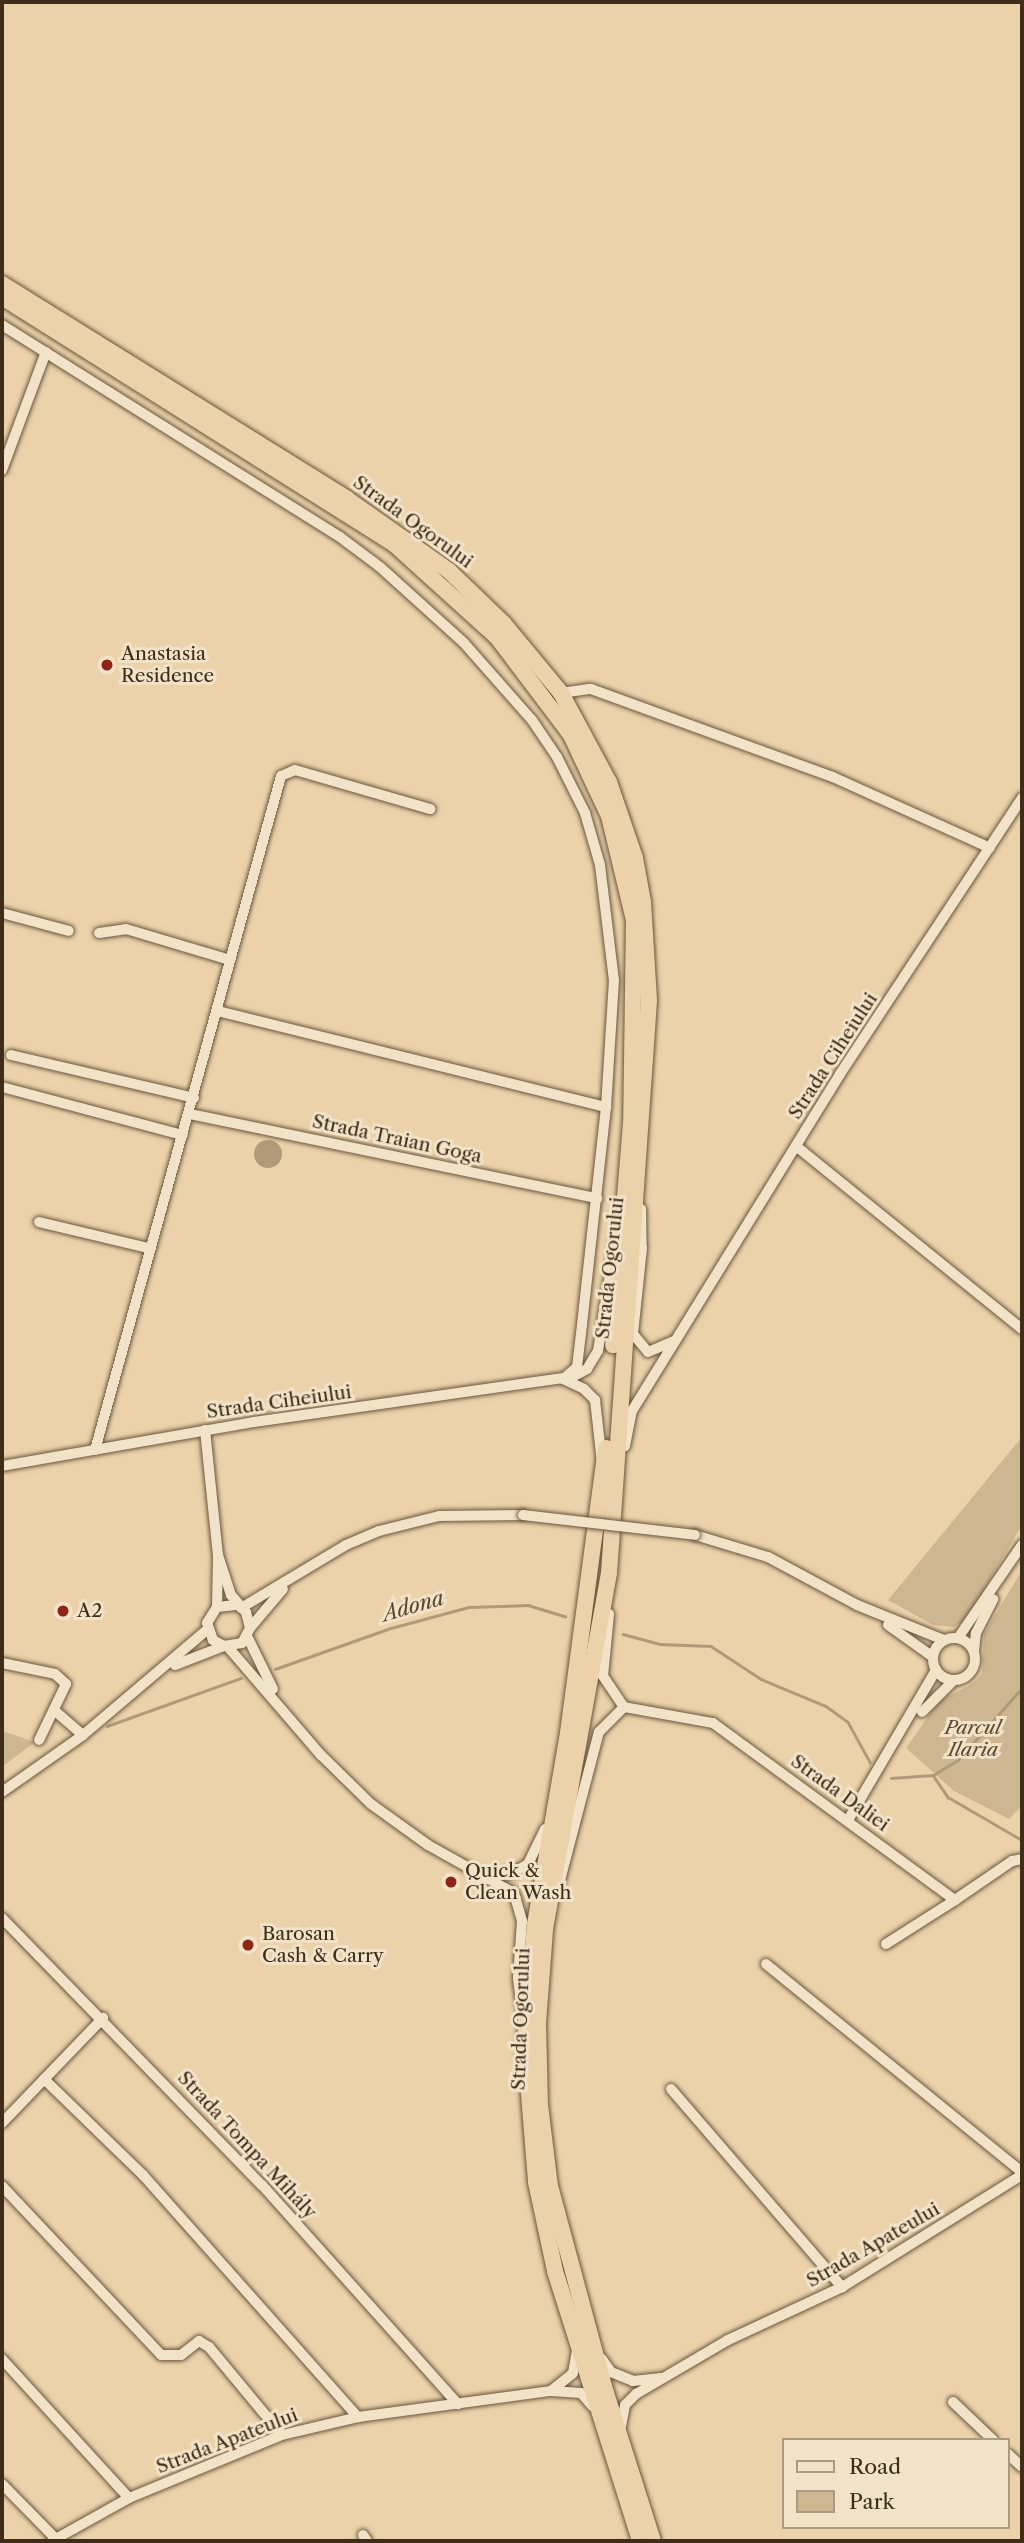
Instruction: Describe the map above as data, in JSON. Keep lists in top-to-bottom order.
{
  "streets": {
    "highway": ["Strada Ogorului"],
    "street": [
      "Strada Ciheiului",
      "Strada Traian Goga",
      "Strada Daliei",
      "Strada Tompa Mihály",
      "Strada Apateului"
    ]
  },
  "crossings": [
    ["Strada Ogorului", "Strada Ciheiului"],
    ["Strada Ogorului", "Strada Apateului"],
    ["Strada Tompa Mihály", "Strada Apateului"]
  ],
  "water": ["Adona"],
  "parks": ["Parcul Ilaria"],
  "places": [
    "Anastasia Residence",
    "A2",
    "Quick & Clean Wash",
    "Barosan Cash & Carry"
  ],
  "legend": ["Road", "Park"]
}
